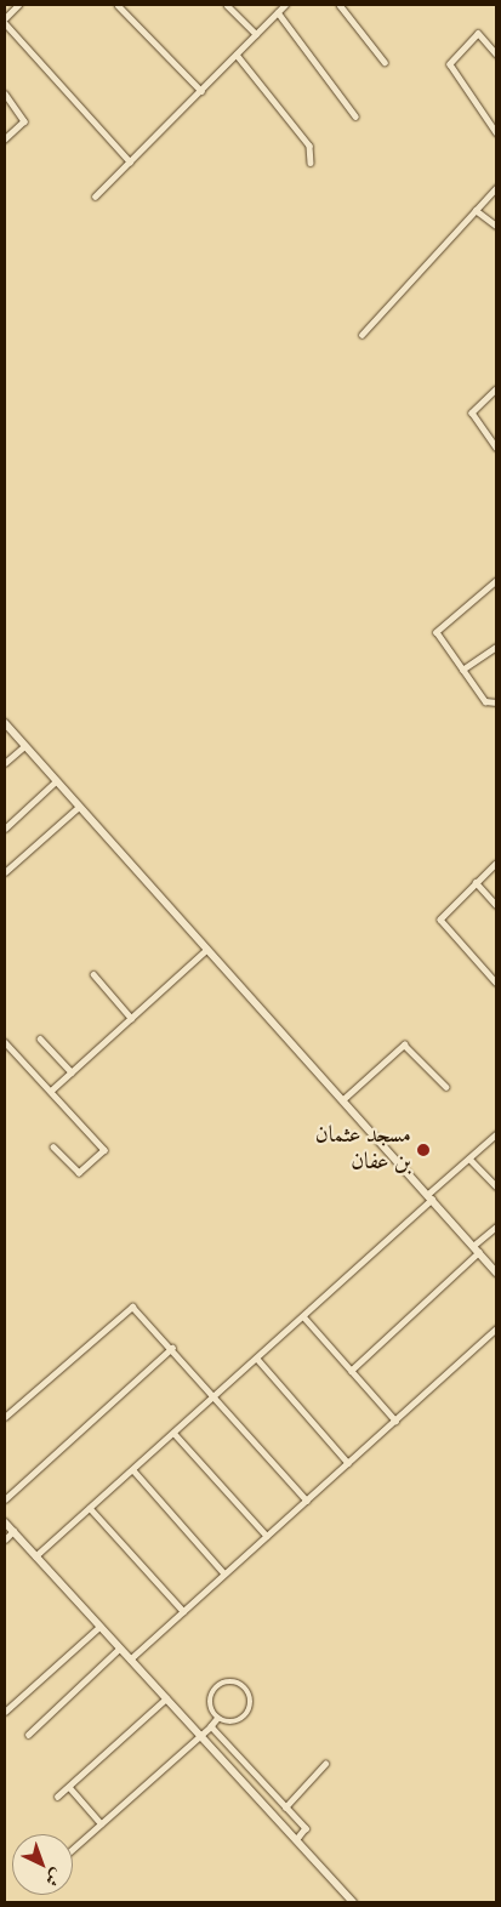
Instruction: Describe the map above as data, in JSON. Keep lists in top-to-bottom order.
{
  "places": ["مسجد عثمان بن عفان"],
  "north": "bottom right"
}
